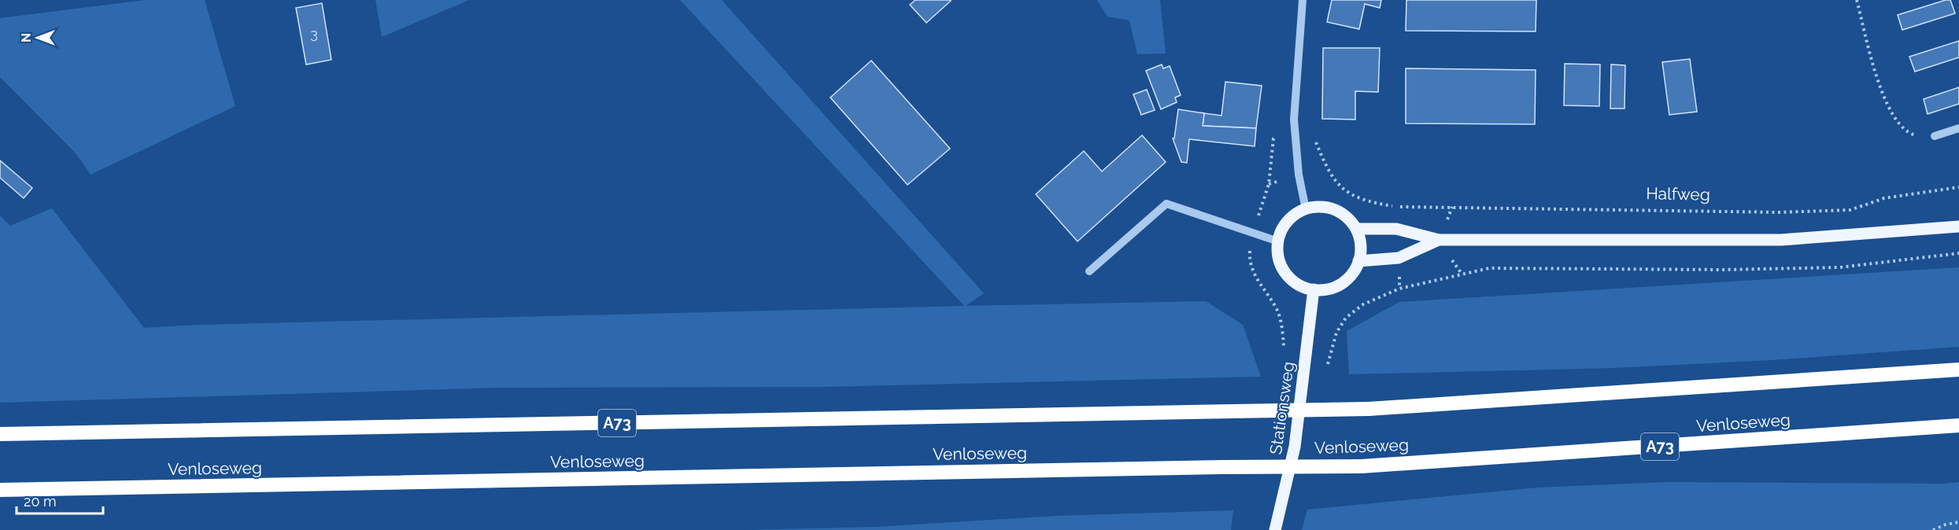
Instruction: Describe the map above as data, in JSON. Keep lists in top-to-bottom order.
{
  "streets": {
    "highway": ["A73", "Venloseweg"],
    "main road": ["Stationsweg"],
    "path": ["Halfweg"]
  },
  "house_numbers": ["3"],
  "scale_bar": "20 m",
  "north": "left"
}
